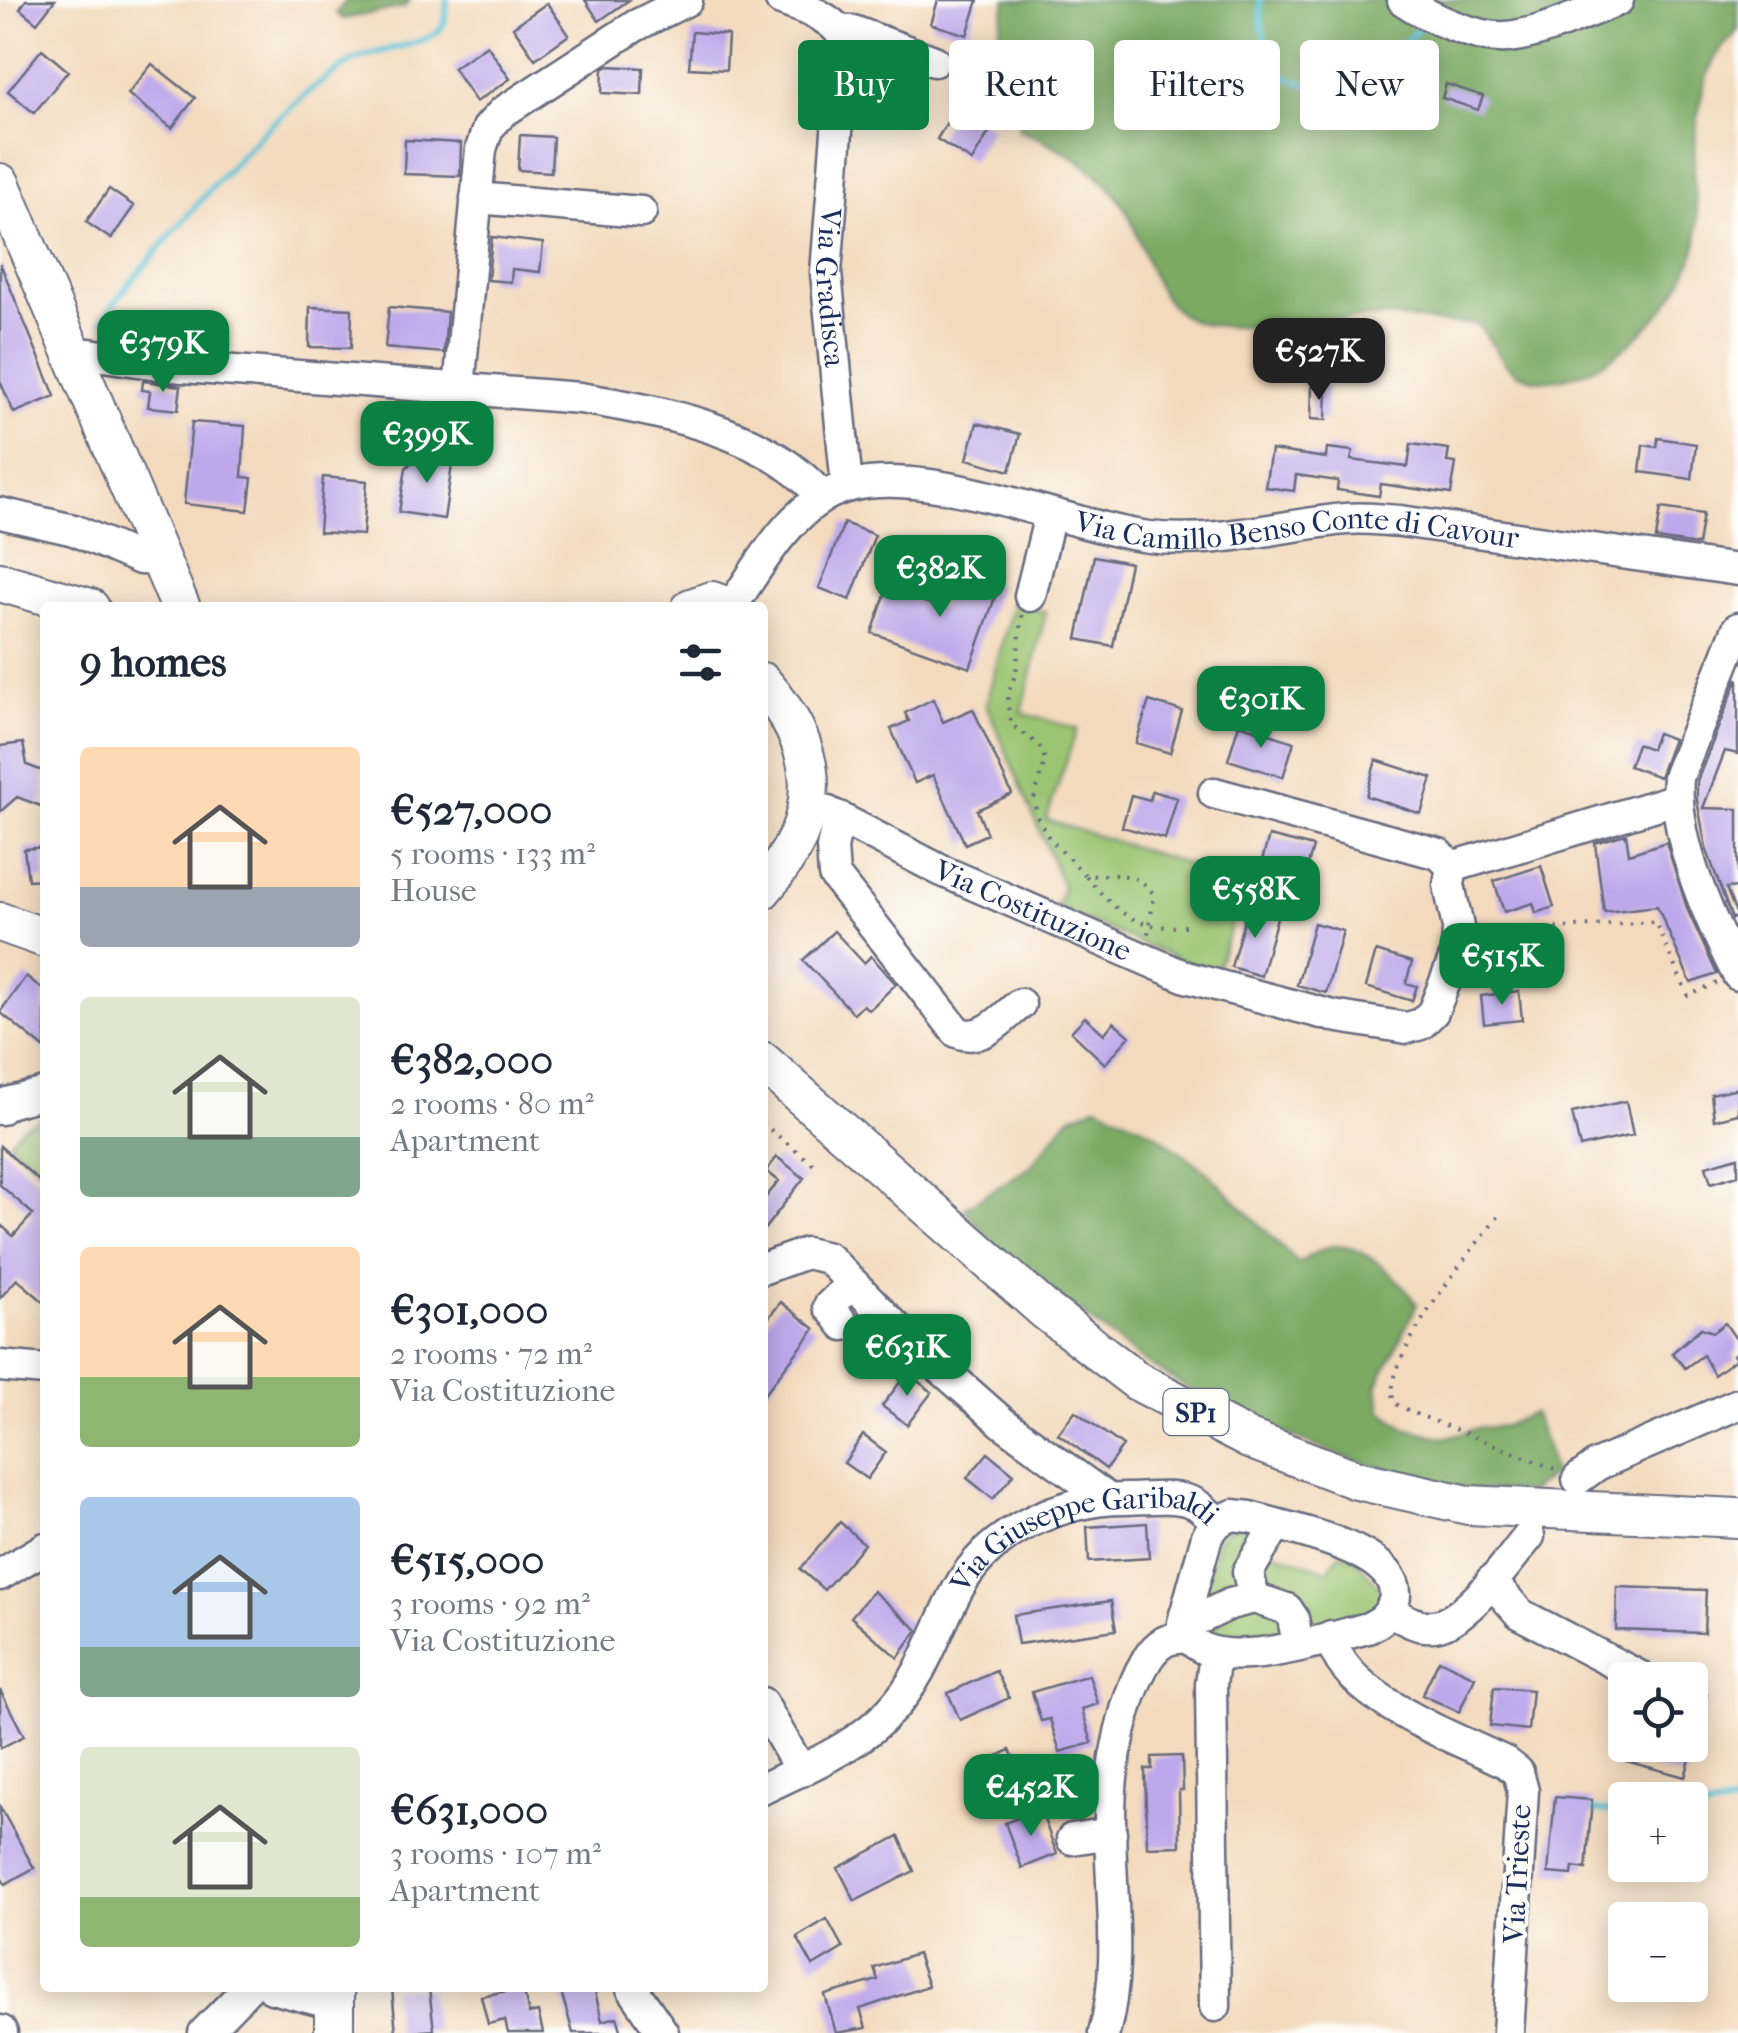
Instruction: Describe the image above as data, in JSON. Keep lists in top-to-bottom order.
{
  "streets": {
    "main road": ["SP1"],
    "street": [
      "Via Gradisca",
      "Via Camillo Benso Conte di Cavour",
      "Via Costituzione",
      "Via Giuseppe Garibaldi",
      "Via Trieste"
    ]
  },
  "crossings": [
    ["Via Gradisca", "Via Camillo Benso Conte di Cavour"]
  ],
  "page": {
    "chip": [
      "Buy",
      "Rent",
      "Filters",
      "New"
    ],
    "price": [
      "€379K",
      "€527K",
      "€399K",
      "€382K",
      "€301K",
      "€558K",
      "€515K",
      "€631K",
      "€452K"
    ],
    "heading": "9 homes",
    "list": [
      {
        "name": "€527,000",
        "note": "5 rooms · 133 m² · House"
      },
      {
        "name": "€382,000",
        "note": "2 rooms · 80 m² · Apartment"
      },
      {
        "name": "€301,000",
        "note": "2 rooms · 72 m² · Via Costituzione"
      },
      {
        "name": "€515,000",
        "note": "3 rooms · 92 m² · Via Costituzione"
      },
      {
        "name": "€631,000",
        "note": "3 rooms · 107 m² · Apartment"
      }
    ],
    "map_buttons": ["+", "−"]
  }
}
